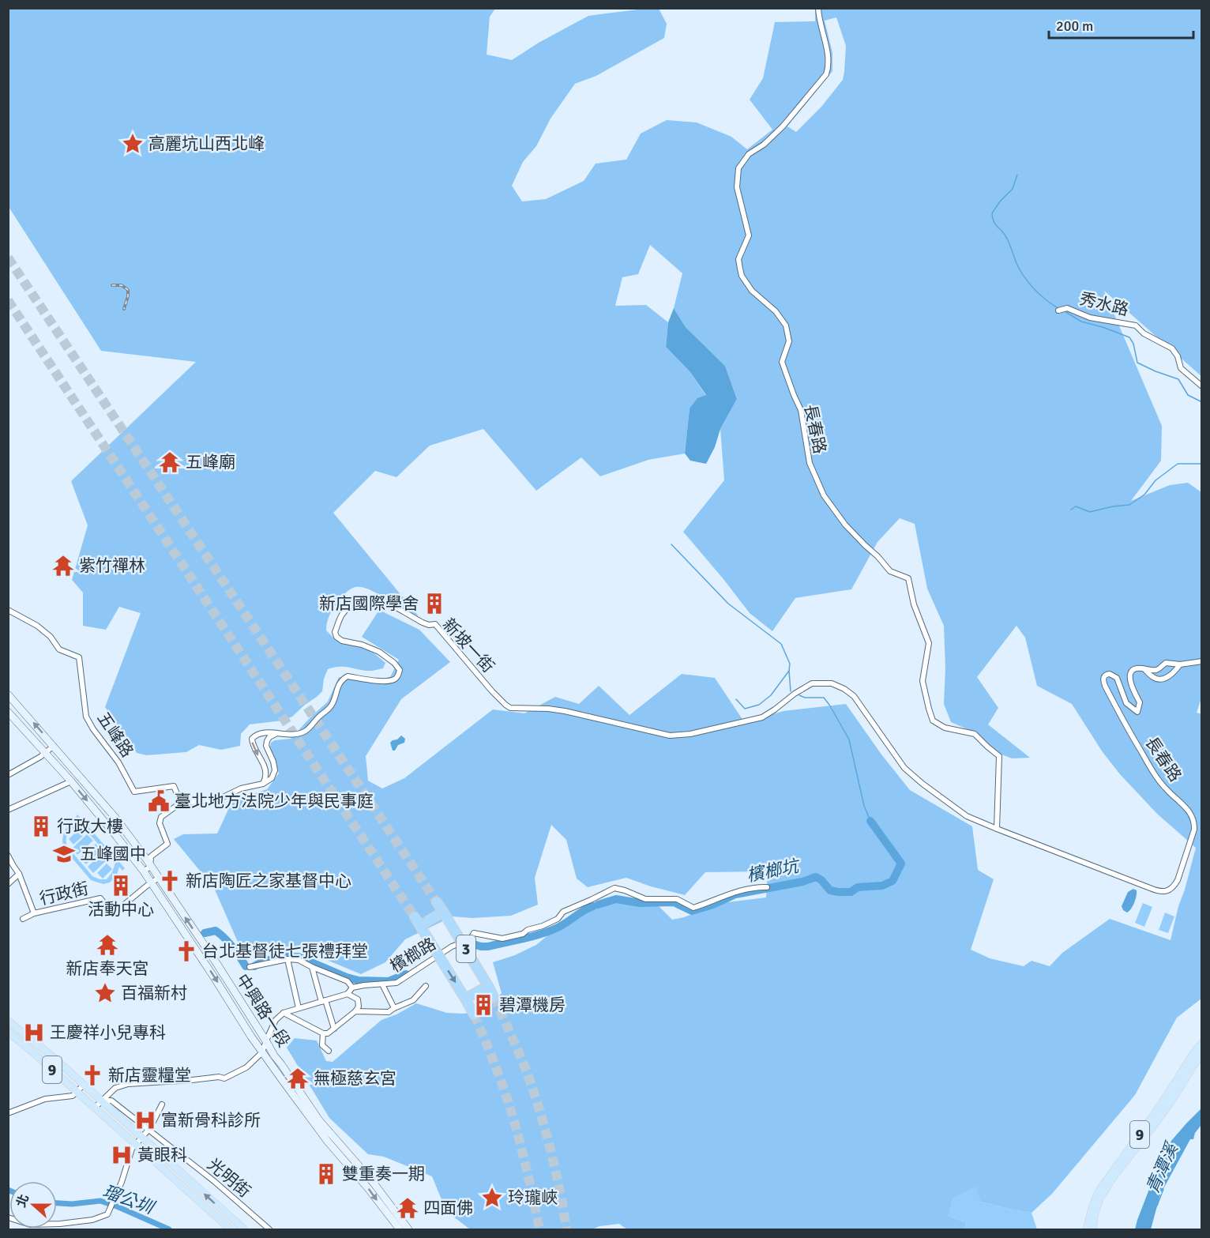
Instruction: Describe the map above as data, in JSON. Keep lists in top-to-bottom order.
{
  "streets": {
    "highway": ["3"],
    "main road": ["9"],
    "street": [
      "秀水路",
      "長春路",
      "新坡一街",
      "五峰路",
      "行政街",
      "檳榔路",
      "中興路一段",
      "光明街"
    ]
  },
  "crossings": [
    ["長春路", "新坡一街"],
    ["行政街", "中興路一段"],
    ["9", "光明街"]
  ],
  "water": ["檳榔坑", "青潭溪", "瑠公圳"],
  "places": {
    "place": ["高麗坑山西北峰", "百福新村", "玲瓏峽"],
    "temple": [
      "五峰廟",
      "紫竹禪林",
      "新店奉天宮",
      "無極慈玄宮",
      "四面佛"
    ],
    "building": [
      "新店國際學舍",
      "行政大樓",
      "活動中心",
      "碧潭機房",
      "雙重奏一期"
    ],
    "public building": ["臺北地方法院少年與民事庭"],
    "school or university": ["五峰國中"],
    "church": ["新店陶匠之家基督中心", "台北基督徒七張禮拜堂", "新店靈糧堂"],
    "hospital": ["王慶祥小兒專科", "富新骨科診所", "黃眼科"]
  },
  "scale_bar": "200 m",
  "north": "left"
}
